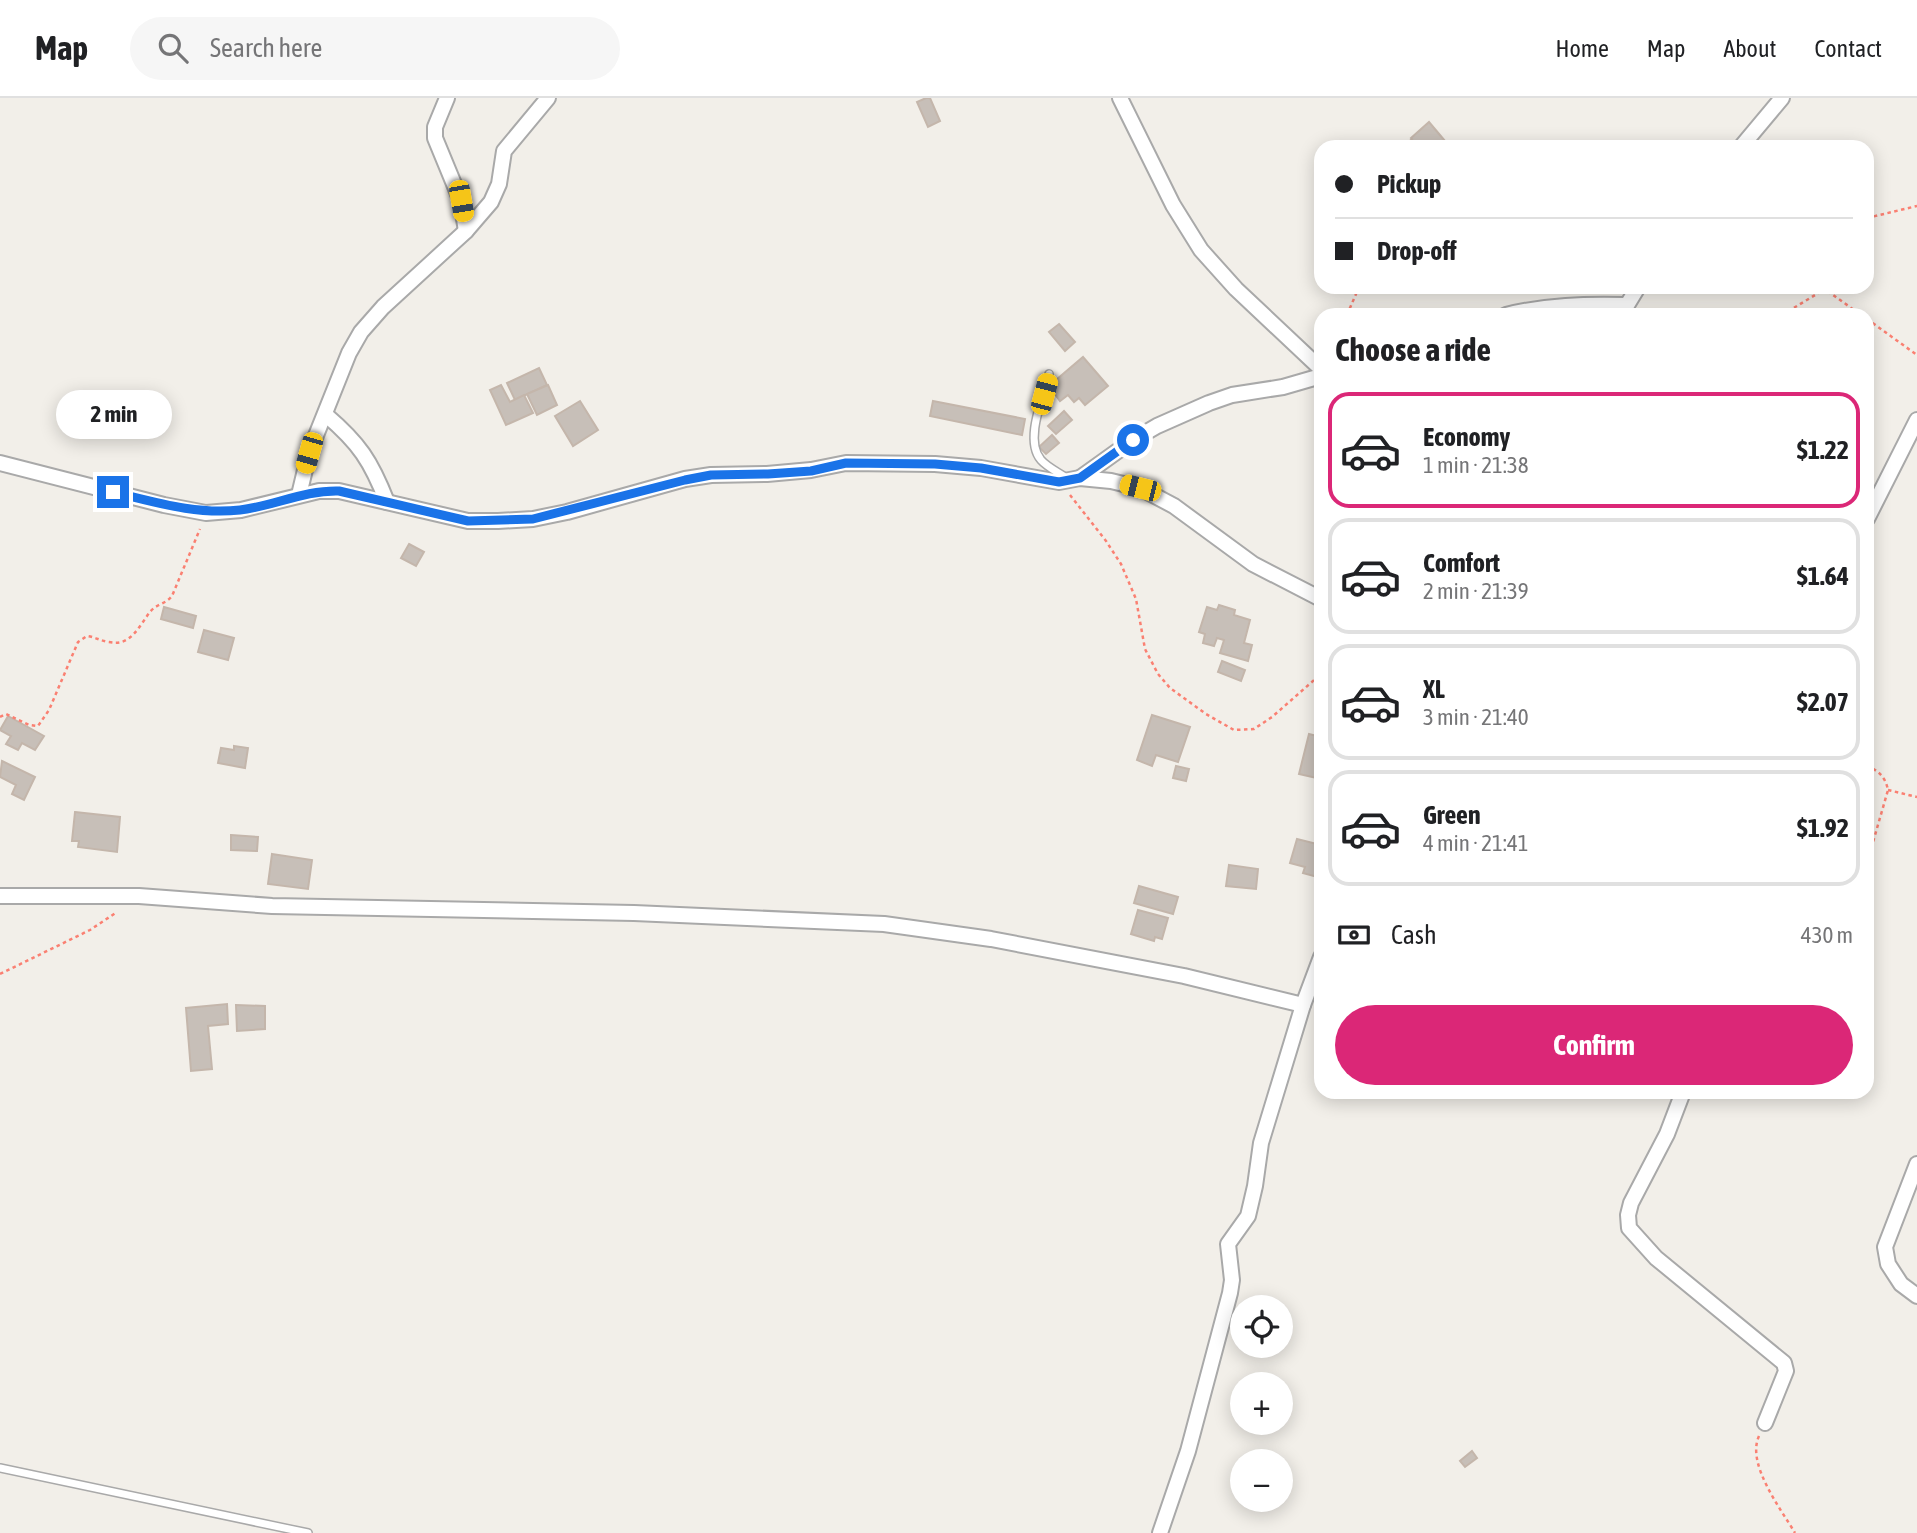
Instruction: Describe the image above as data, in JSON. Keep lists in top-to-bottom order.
{
  "page": {
    "header": "Map",
    "search": "Search here",
    "nav": [
      "Home",
      "Map",
      "About",
      "Contact"
    ],
    "banner": ["Pickup", "Drop-off"],
    "heading": "Choose a ride",
    "bubble": "2 min",
    "list": [
      {
        "name": "Economy",
        "note": "1 min · 21:38",
        "value": "$1.22"
      },
      {
        "name": "Comfort",
        "note": "2 min · 21:39",
        "value": "$1.64"
      },
      {
        "name": "XL",
        "note": "3 min · 21:40",
        "value": "$2.07"
      },
      {
        "name": "Green",
        "note": "4 min · 21:41",
        "value": "$1.92"
      }
    ],
    "pay": ["Cash", "430 m"],
    "buttons": "Confirm",
    "map_buttons": ["+", "−"]
  }
}
